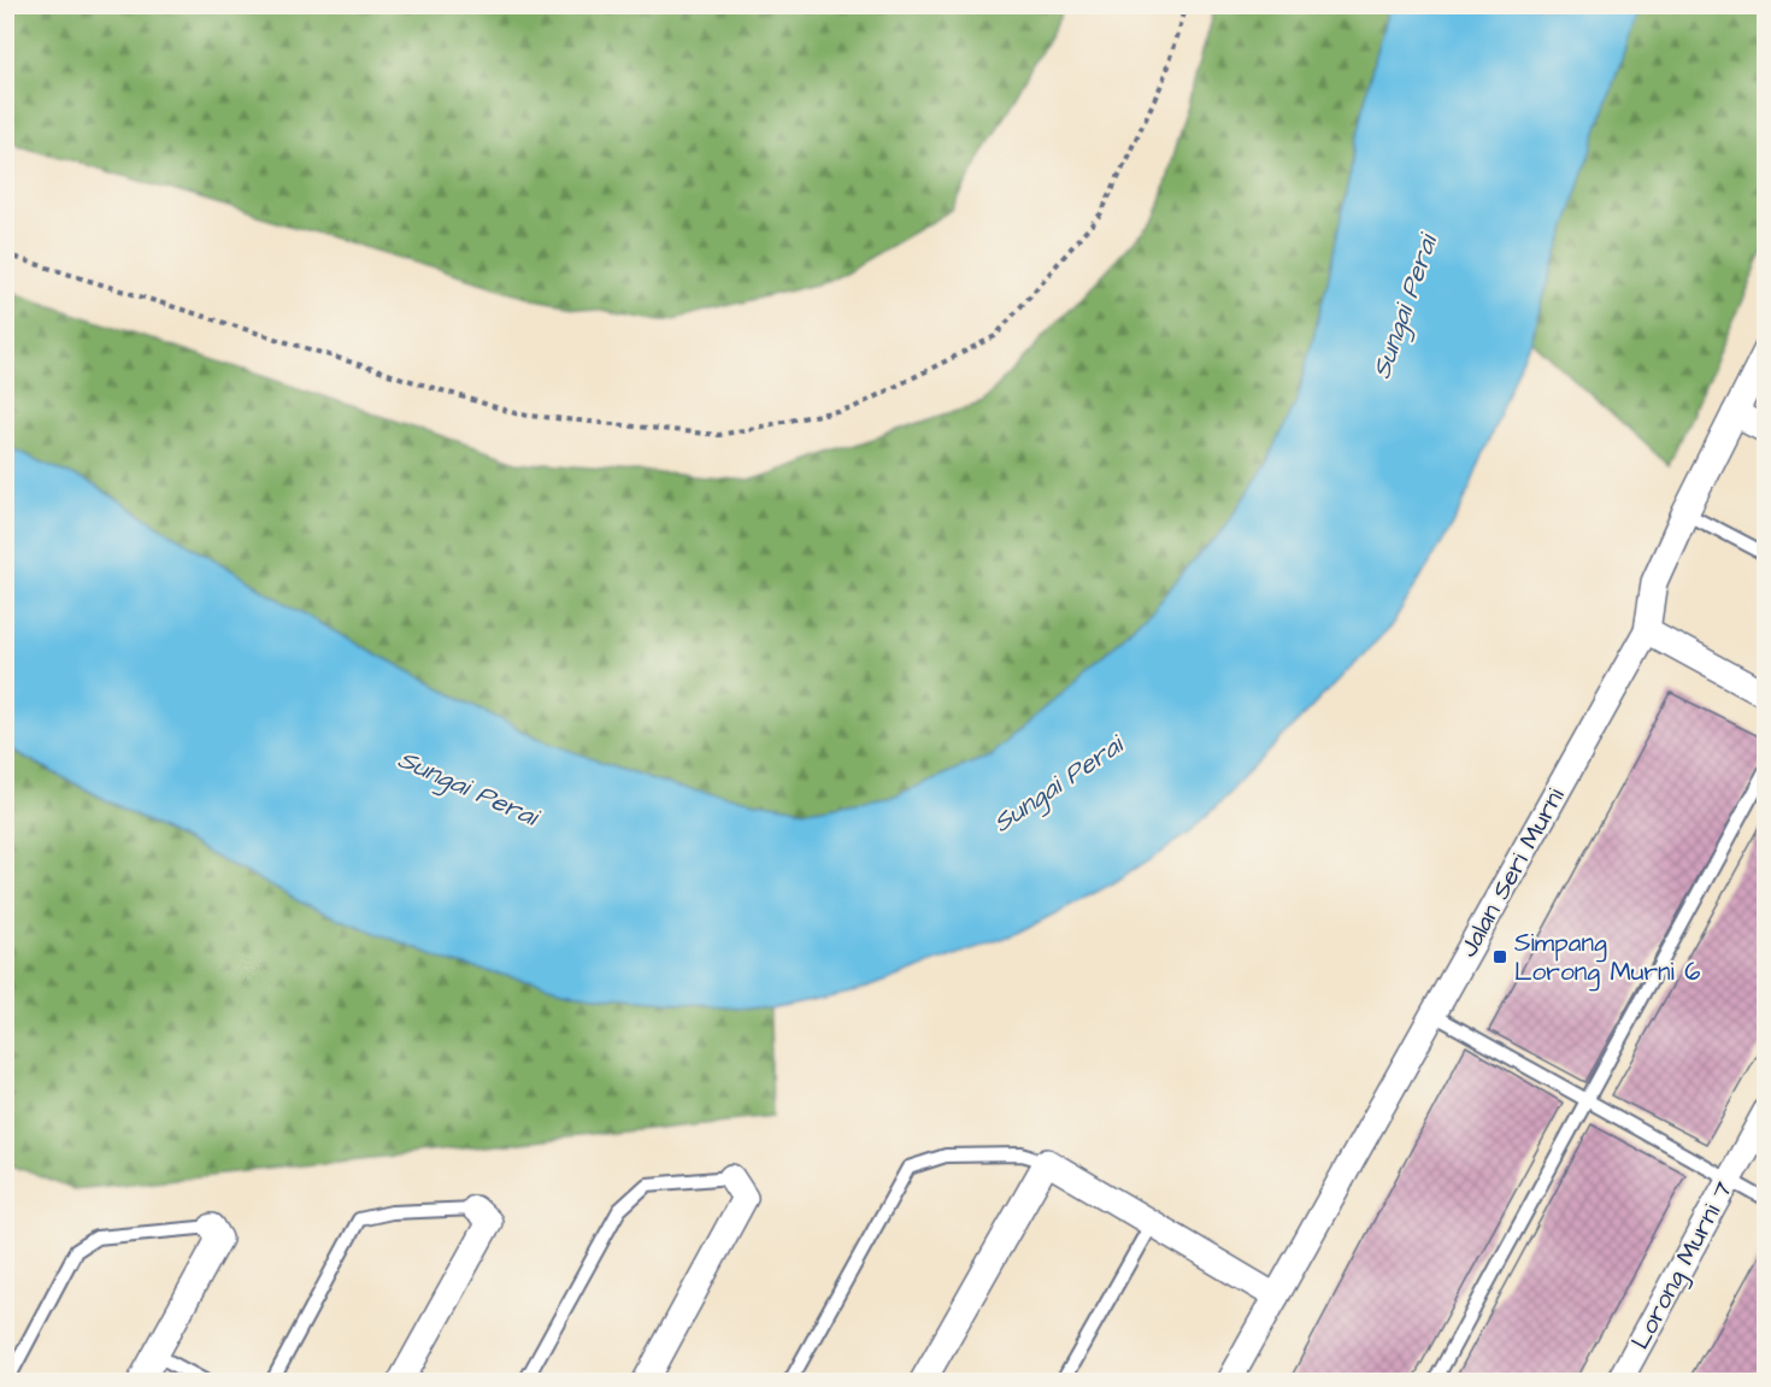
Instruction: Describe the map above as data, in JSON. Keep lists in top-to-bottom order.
{
  "streets": {
    "street": ["Jalan Seri Murni", "Lorong Murni 7"]
  },
  "water": ["Sungai Perai"],
  "places": {
    "transit": ["Simpang Lorong Murni 6"]
  }
}
